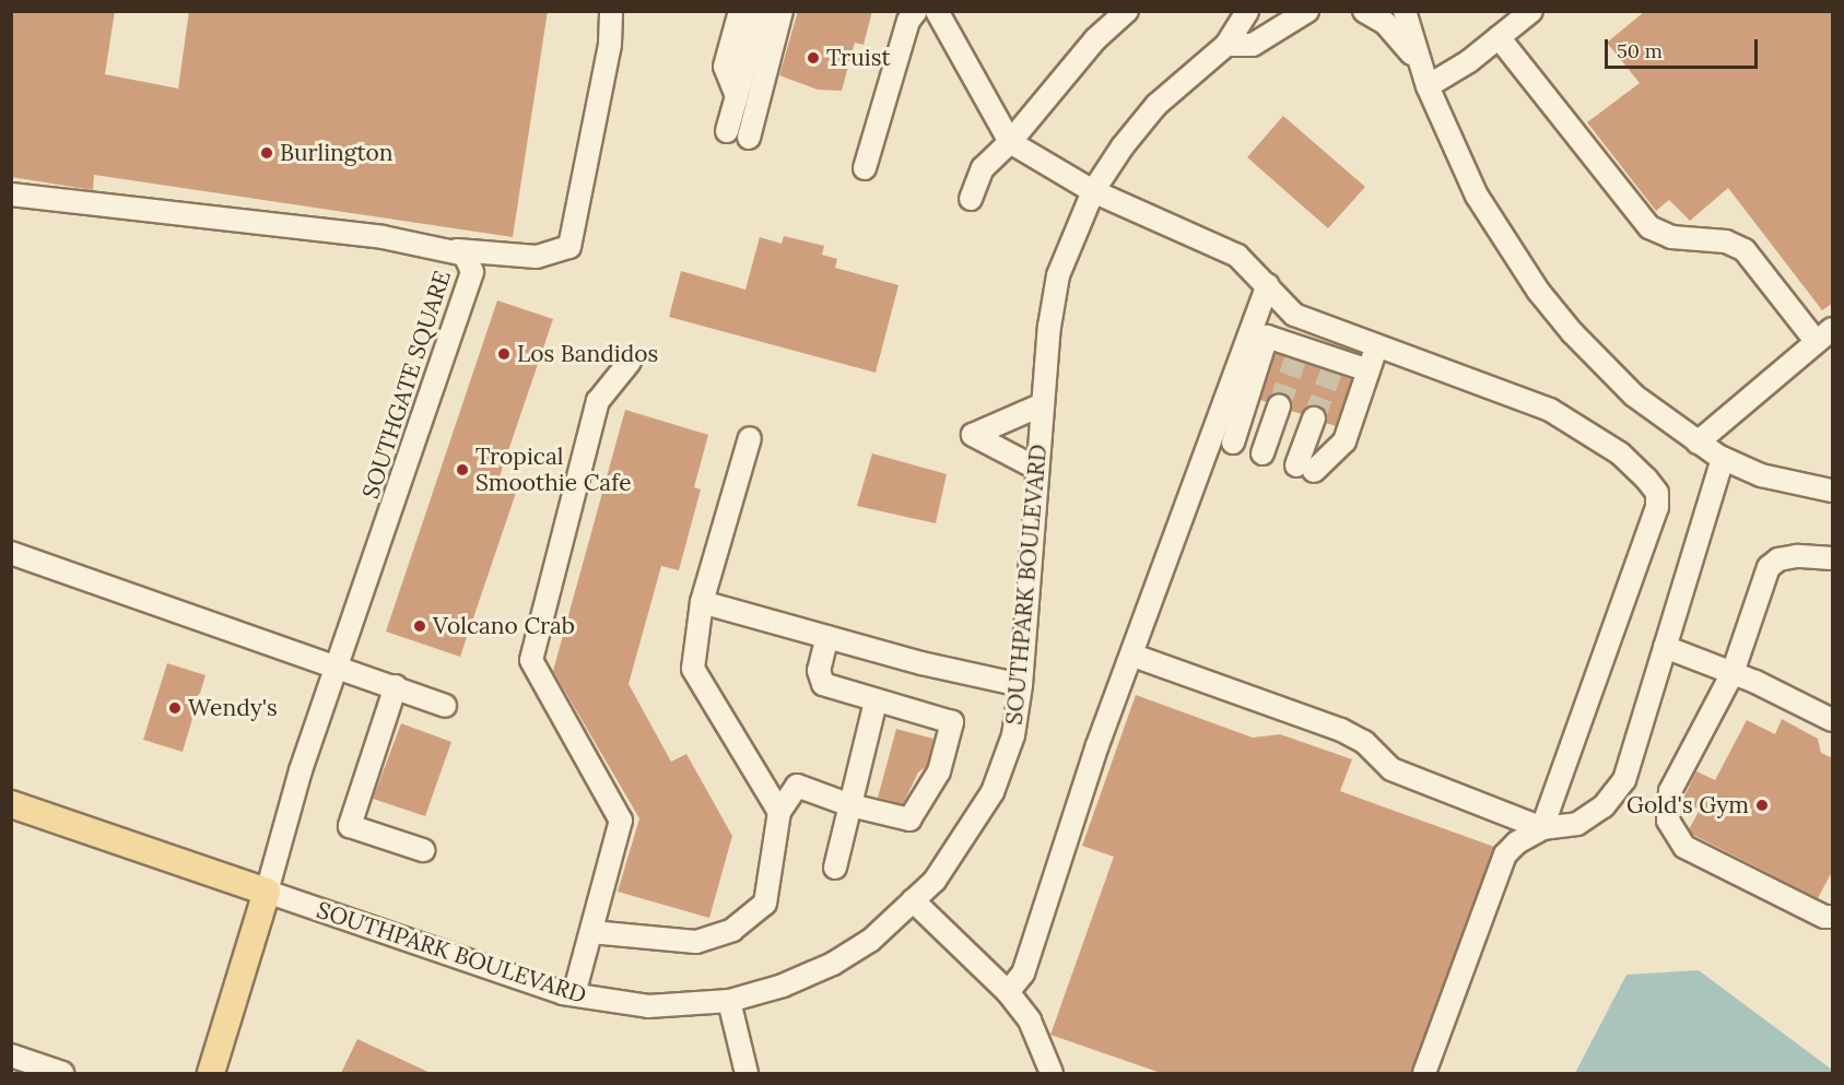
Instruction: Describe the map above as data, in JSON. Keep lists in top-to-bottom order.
{
  "streets": {
    "main road": ["SOUTHPARK BOULEVARD"],
    "street": ["SOUTHGATE SQUARE"]
  },
  "crossings": [
    ["SOUTHGATE SQUARE", "SOUTHPARK BOULEVARD"]
  ],
  "places": [
    "Truist",
    "Burlington",
    "Los Bandidos",
    "Tropical Smoothie Cafe",
    "Volcano Crab",
    "Wendy's",
    "Gold's Gym"
  ],
  "scale_bar": "50 m"
}
